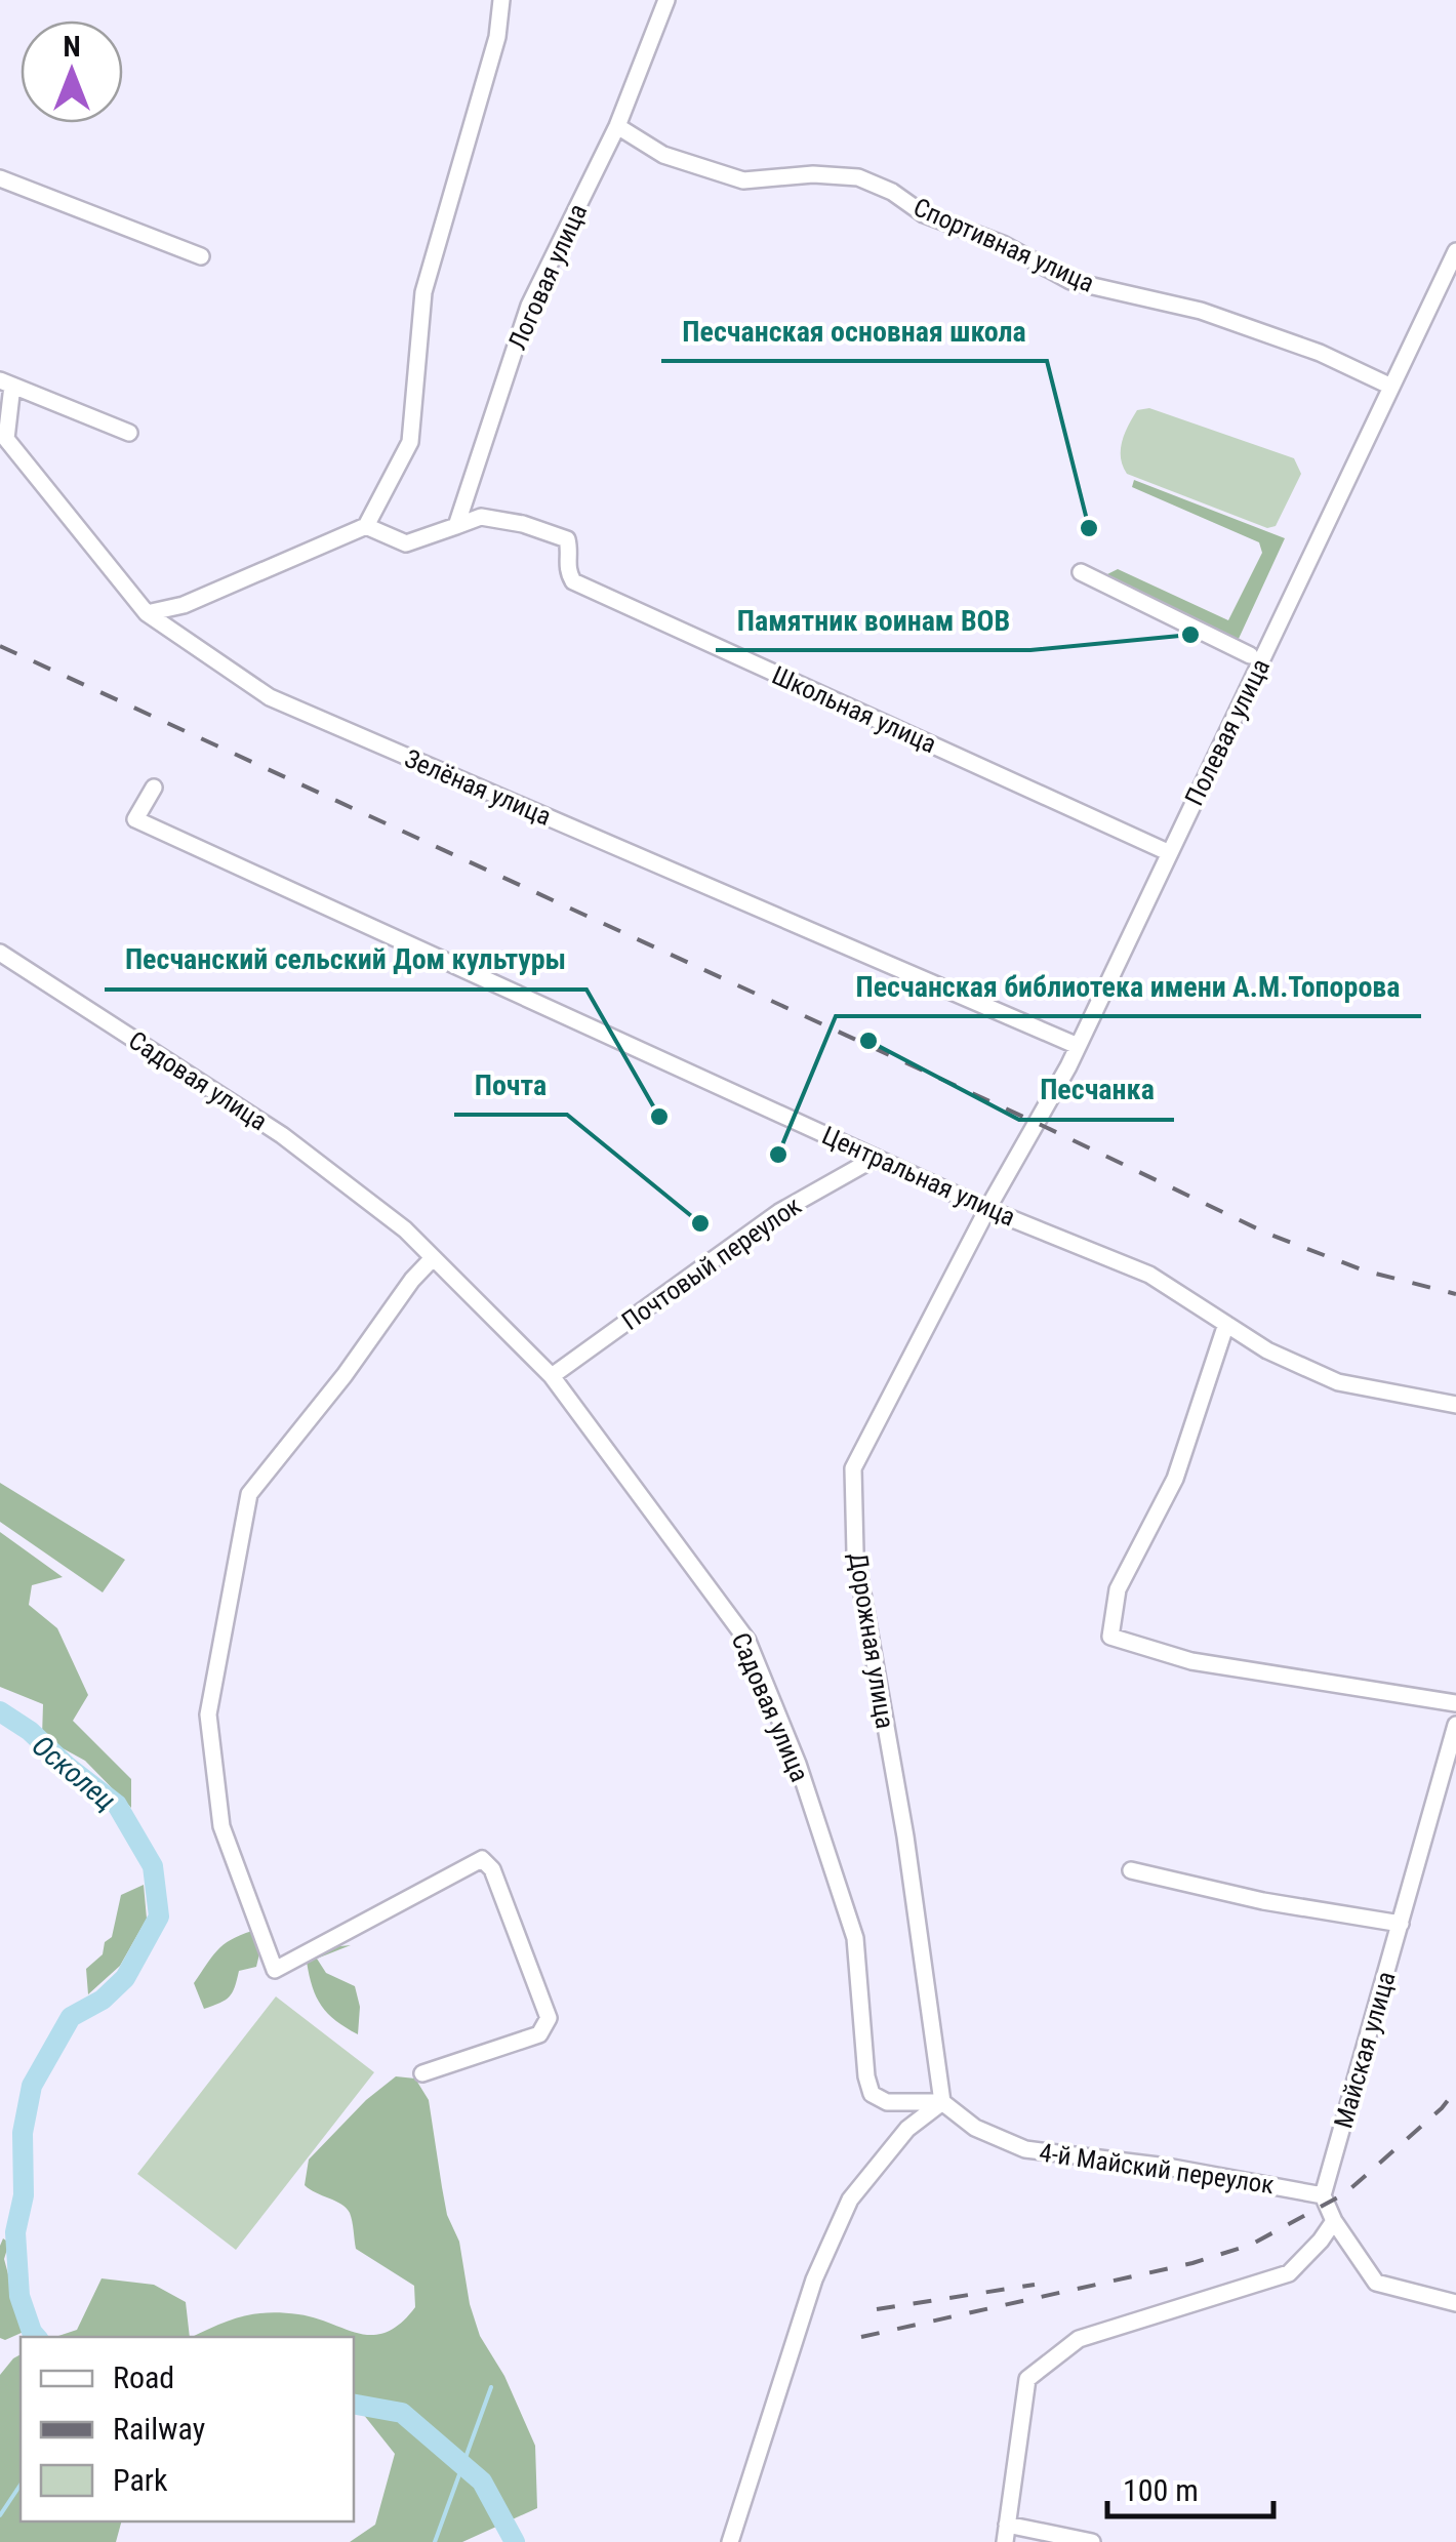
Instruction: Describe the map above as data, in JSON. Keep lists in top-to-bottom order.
{
  "streets": {
    "street": [
      "Спортивная улица",
      "Логовая улица",
      "Школьная улица",
      "Полевая улица",
      "Зелёная улица",
      "Садовая улица",
      "Центральная улица",
      "Почтовый переулок",
      "Дорожная улица",
      "Майская улица",
      "4-й Майский переулок"
    ]
  },
  "crossings": [
    ["Спортивная улица", "Логовая улица"],
    ["Спортивная улица", "Полевая улица"],
    ["Логовая улица", "Школьная улица"],
    ["Школьная улица", "Полевая улица"],
    ["Полевая улица", "Зелёная улица"],
    ["Полевая улица", "Центральная улица"],
    ["Полевая улица", "Дорожная улица"],
    ["Садовая улица", "Почтовый переулок"],
    ["Садовая улица", "Дорожная улица"],
    ["Садовая улица", "4-й Майский переулок"],
    ["Центральная улица", "Почтовый переулок"],
    ["Центральная улица", "Дорожная улица"],
    ["Дорожная улица", "4-й Майский переулок"],
    ["Майская улица", "4-й Майский переулок"]
  ],
  "water": ["Осколец"],
  "places": [
    "Песчанская основная школа",
    "Памятник воинам ВОВ",
    "Песчанка",
    "Песчанский сельский Дом культуры",
    "Песчанская библиотека имени А.М.Топорова",
    "Почта"
  ],
  "legend": ["Road", "Railway", "Park"],
  "scale_bar": "100 m",
  "north": "top"
}
